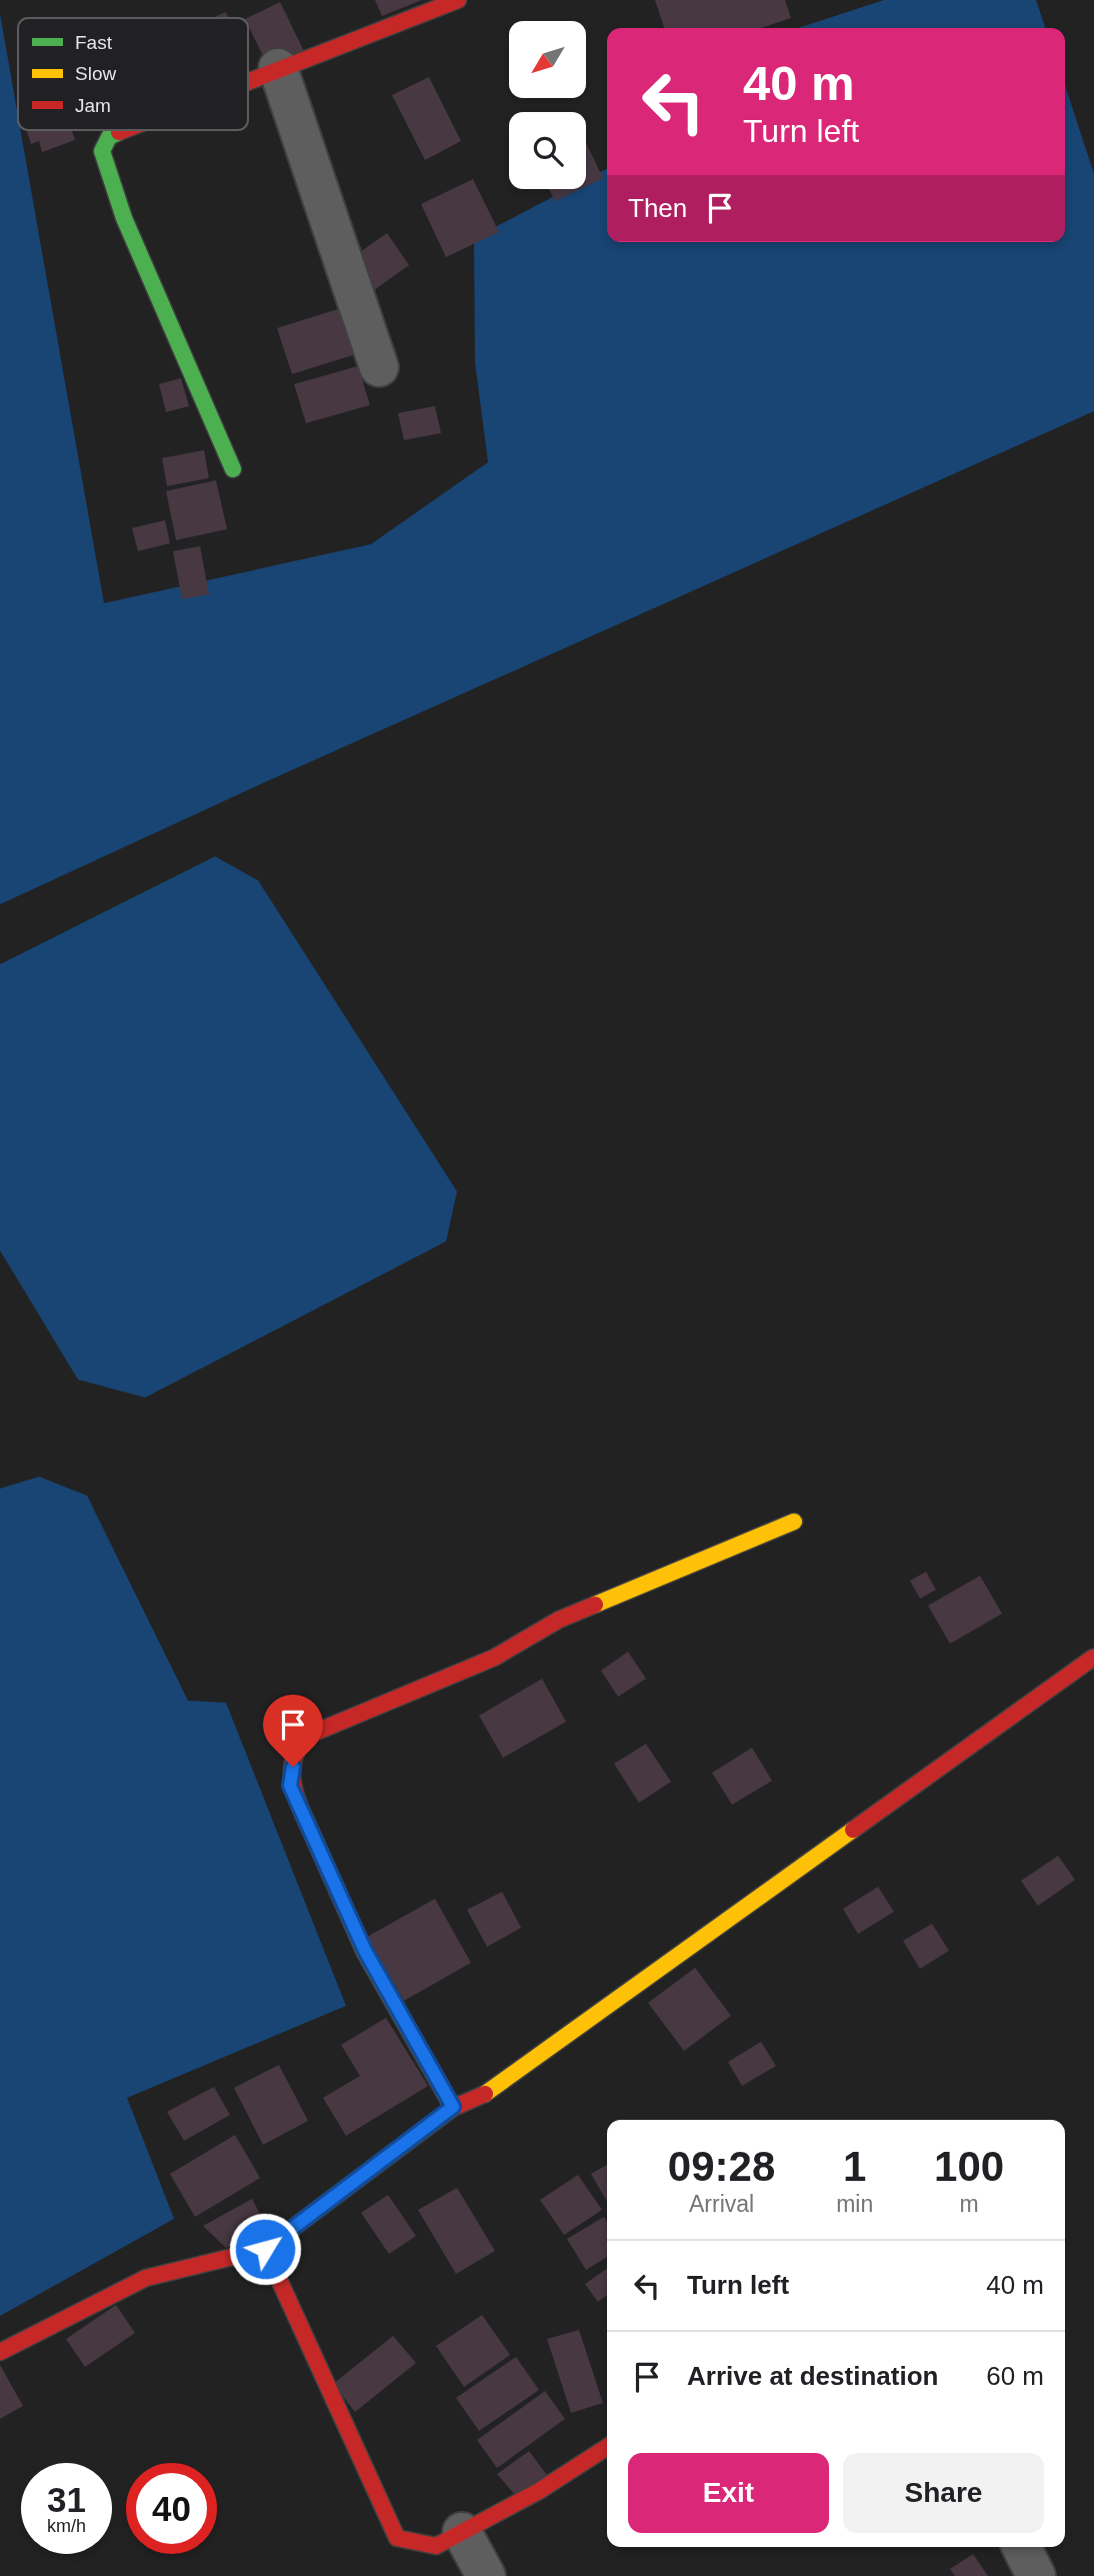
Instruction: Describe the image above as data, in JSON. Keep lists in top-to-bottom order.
{
  "legend": ["Fast", "Slow", "Jam"],
  "north": "bottom left",
  "page": {
    "turn": ["40 m", "Turn left"],
    "then": "Then",
    "eta": [
      "09:28",
      "Arrival",
      "1",
      "min",
      "100",
      "m"
    ],
    "list": [
      {
        "name": "Turn left",
        "value": "40 m"
      },
      {
        "name": "Arrive at destination",
        "value": "60 m"
      }
    ],
    "buttons": ["Exit", "Share"],
    "speed": "31 km/h",
    "limit": "40"
  }
}
